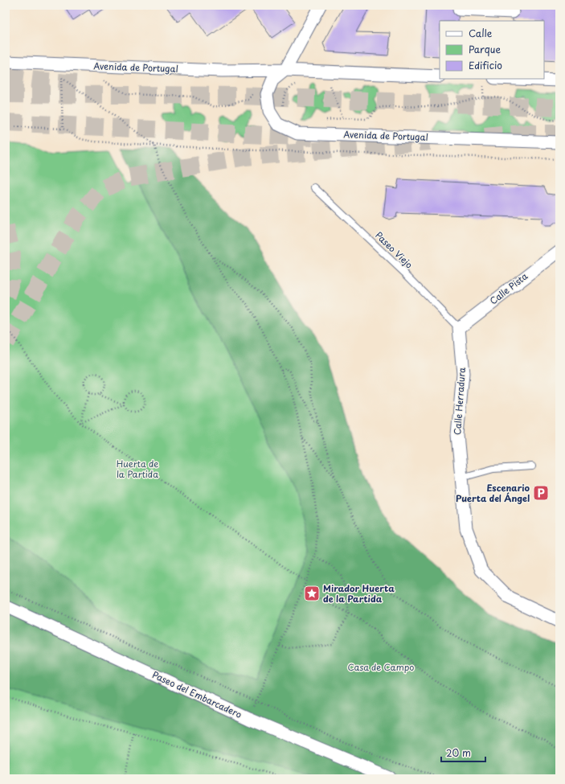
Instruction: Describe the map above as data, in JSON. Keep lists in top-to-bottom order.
{
  "streets": {
    "street": [
      "Avenida de Portugal",
      "Calle Pista",
      "Calle Herradura",
      "Paseo del Embarcadero"
    ],
    "lane": ["Paseo Viejo"]
  },
  "crossings": [
    ["Paseo Viejo", "Calle Pista"],
    ["Paseo Viejo", "Calle Herradura"],
    ["Calle Pista", "Calle Herradura"]
  ],
  "parks": ["Huerta de la Partida", "Casa de Campo"],
  "places": {
    "parking": ["Escenario Puerta del Ángel"],
    "place": ["Mirador Huerta de la Partida"]
  },
  "legend": ["Calle", "Parque", "Edificio"],
  "scale_bar": "20 m"
}
